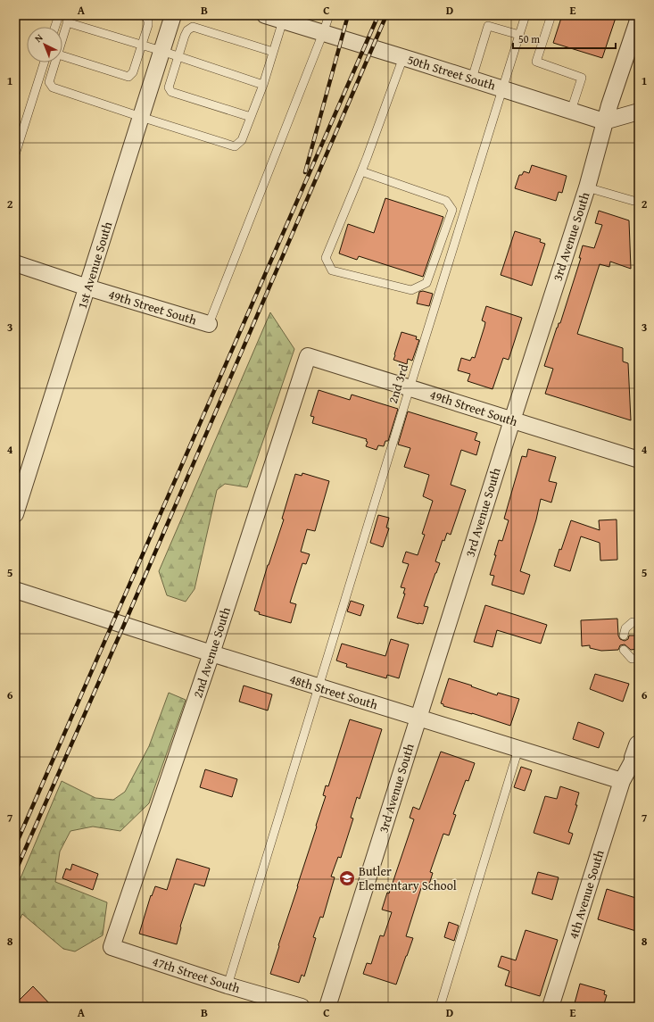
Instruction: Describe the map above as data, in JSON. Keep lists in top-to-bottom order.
{
  "streets": {
    "street": [
      "50th Street South",
      "3rd Avenue South",
      "1st Avenue South",
      "49th Street South",
      "2nd Avenue South",
      "48th Street South",
      "4th Avenue South",
      "47th Street South"
    ],
    "lane": ["2nd 3rd"]
  },
  "crossings": [
    ["50th Street South", "3rd Avenue South"],
    ["50th Street South", "2nd 3rd"],
    ["3rd Avenue South", "49th Street South"],
    ["3rd Avenue South", "48th Street South"],
    ["1st Avenue South", "49th Street South"],
    ["49th Street South", "2nd 3rd"],
    ["49th Street South", "2nd Avenue South"],
    ["2nd 3rd", "48th Street South"],
    ["2nd 3rd", "47th Street South"],
    ["2nd Avenue South", "48th Street South"],
    ["2nd Avenue South", "47th Street South"],
    ["48th Street South", "4th Avenue South"]
  ],
  "places": {
    "school or university": ["Butler Elementary School"]
  },
  "scale_bar": "50 m",
  "north": "top left",
  "grid": {
    "columns": [
      "A",
      "B",
      "C",
      "D",
      "E"
    ],
    "rows": [
      "1",
      "2",
      "3",
      "4",
      "5",
      "6",
      "7",
      "8"
    ]
  }
}
